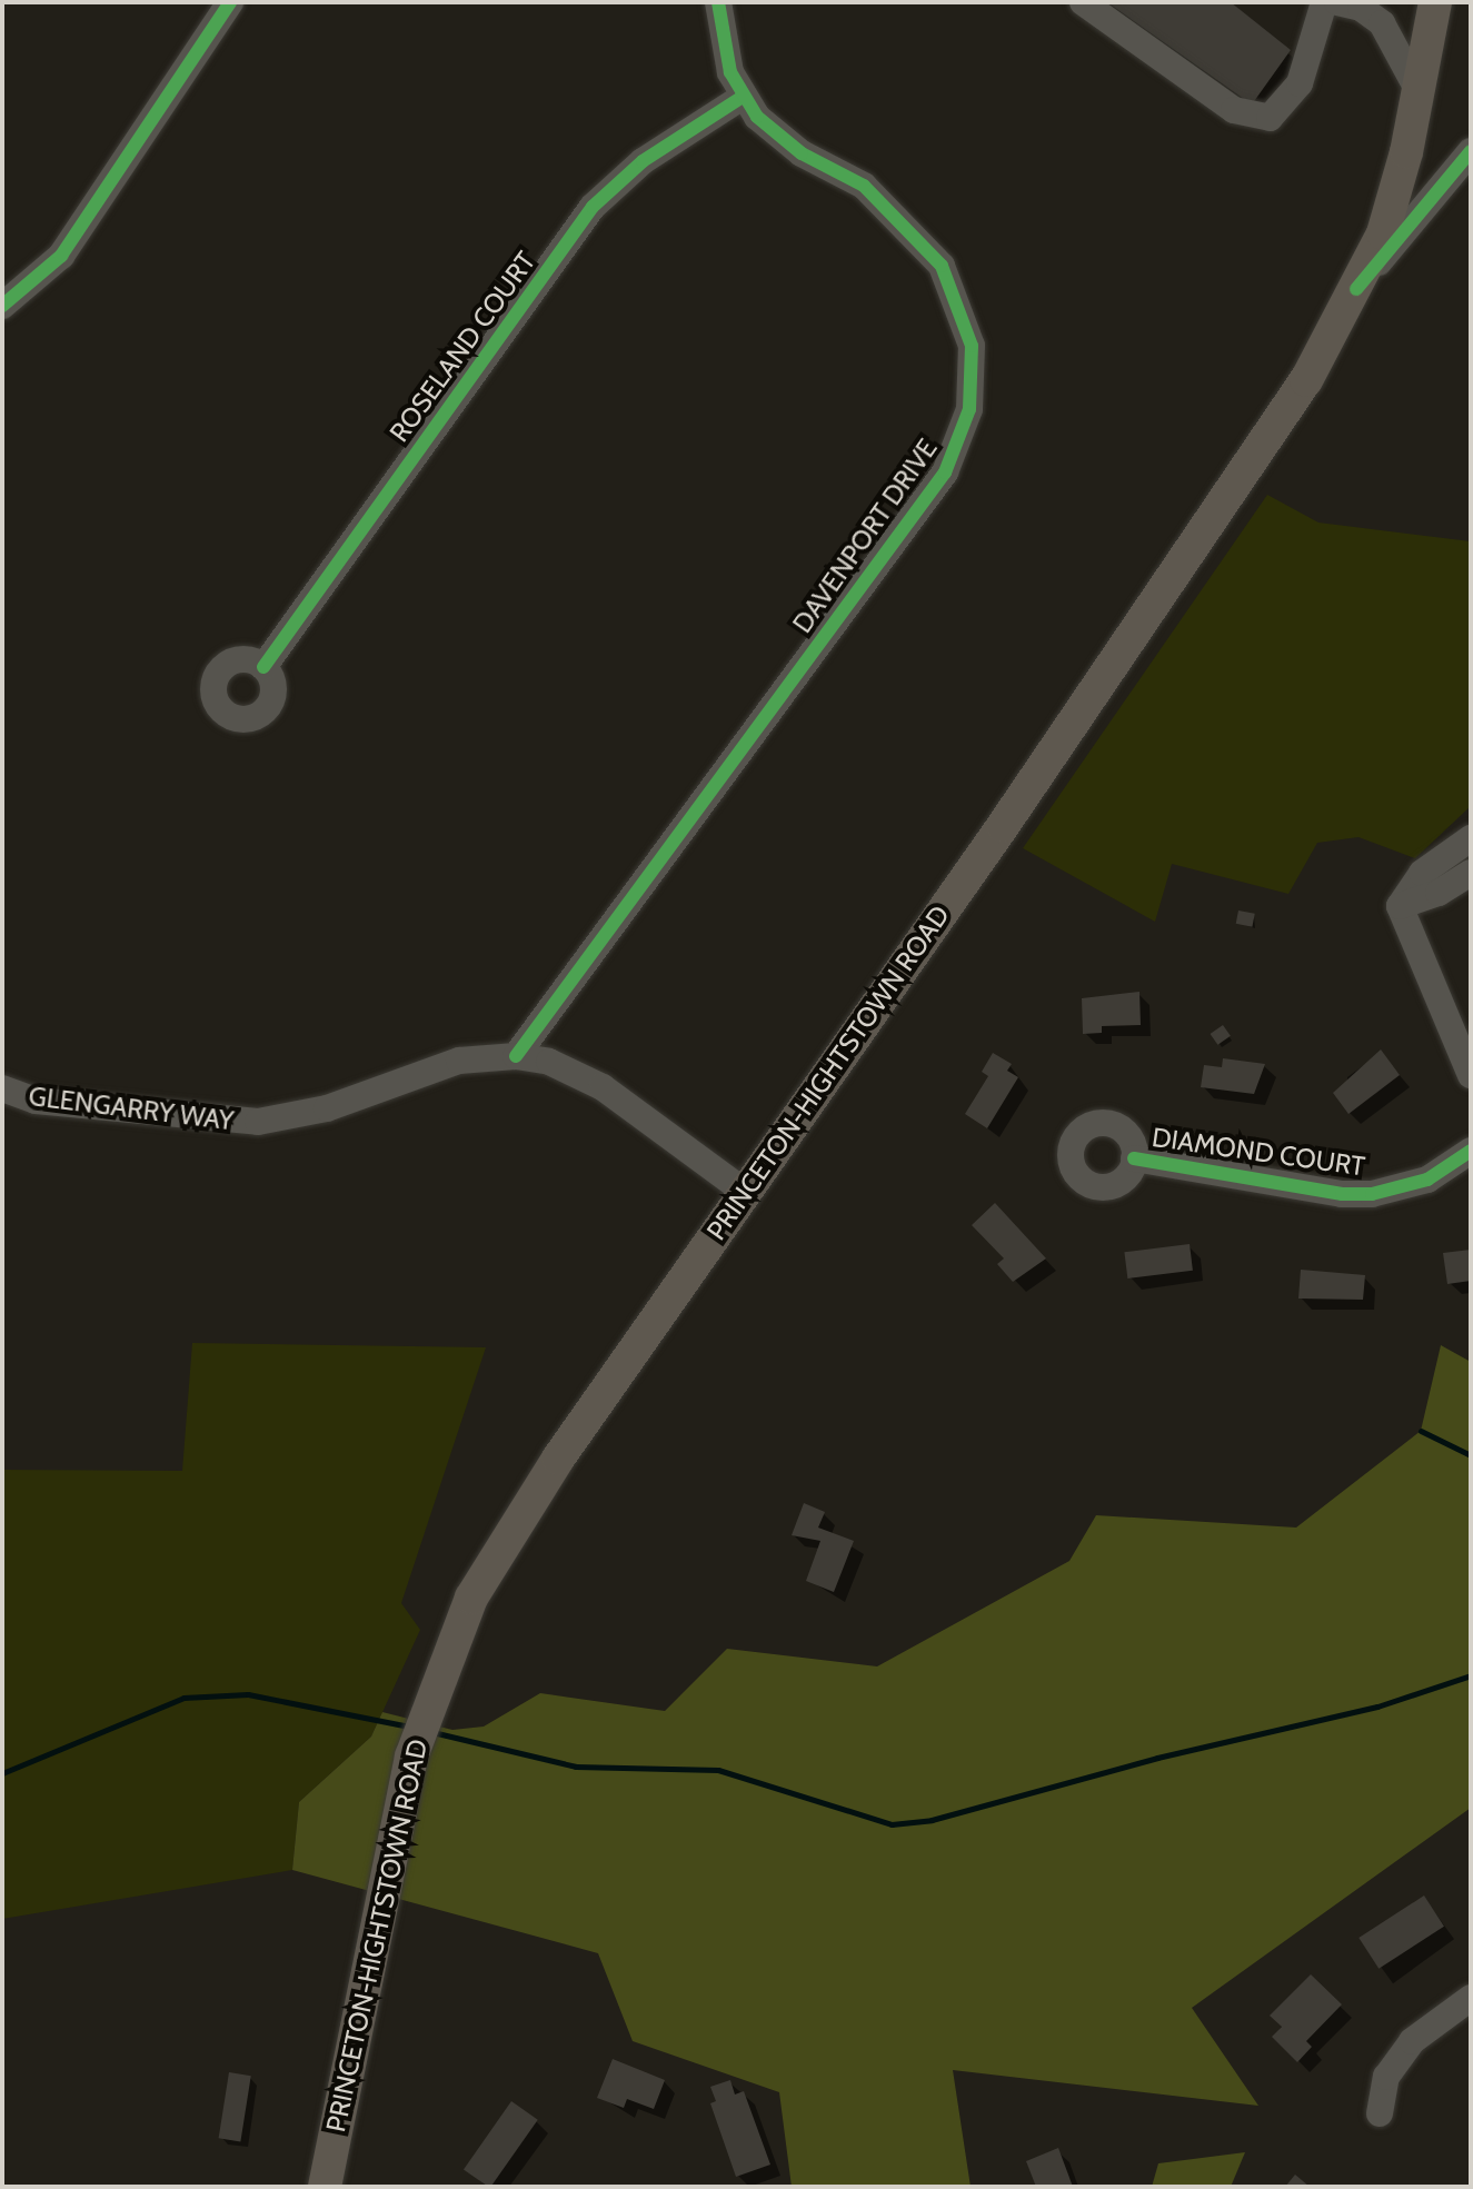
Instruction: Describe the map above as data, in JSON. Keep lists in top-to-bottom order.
{
  "streets": {
    "main road": ["PRINCETON-HIGHTSTOWN ROAD"],
    "street": [
      "ROSELAND COURT",
      "DAVENPORT DRIVE",
      "GLENGARRY WAY",
      "DIAMOND COURT"
    ]
  },
  "crossings": [
    ["ROSELAND COURT", "DAVENPORT DRIVE"],
    ["DAVENPORT DRIVE", "GLENGARRY WAY"],
    ["PRINCETON-HIGHTSTOWN ROAD", "GLENGARRY WAY"]
  ]
}
